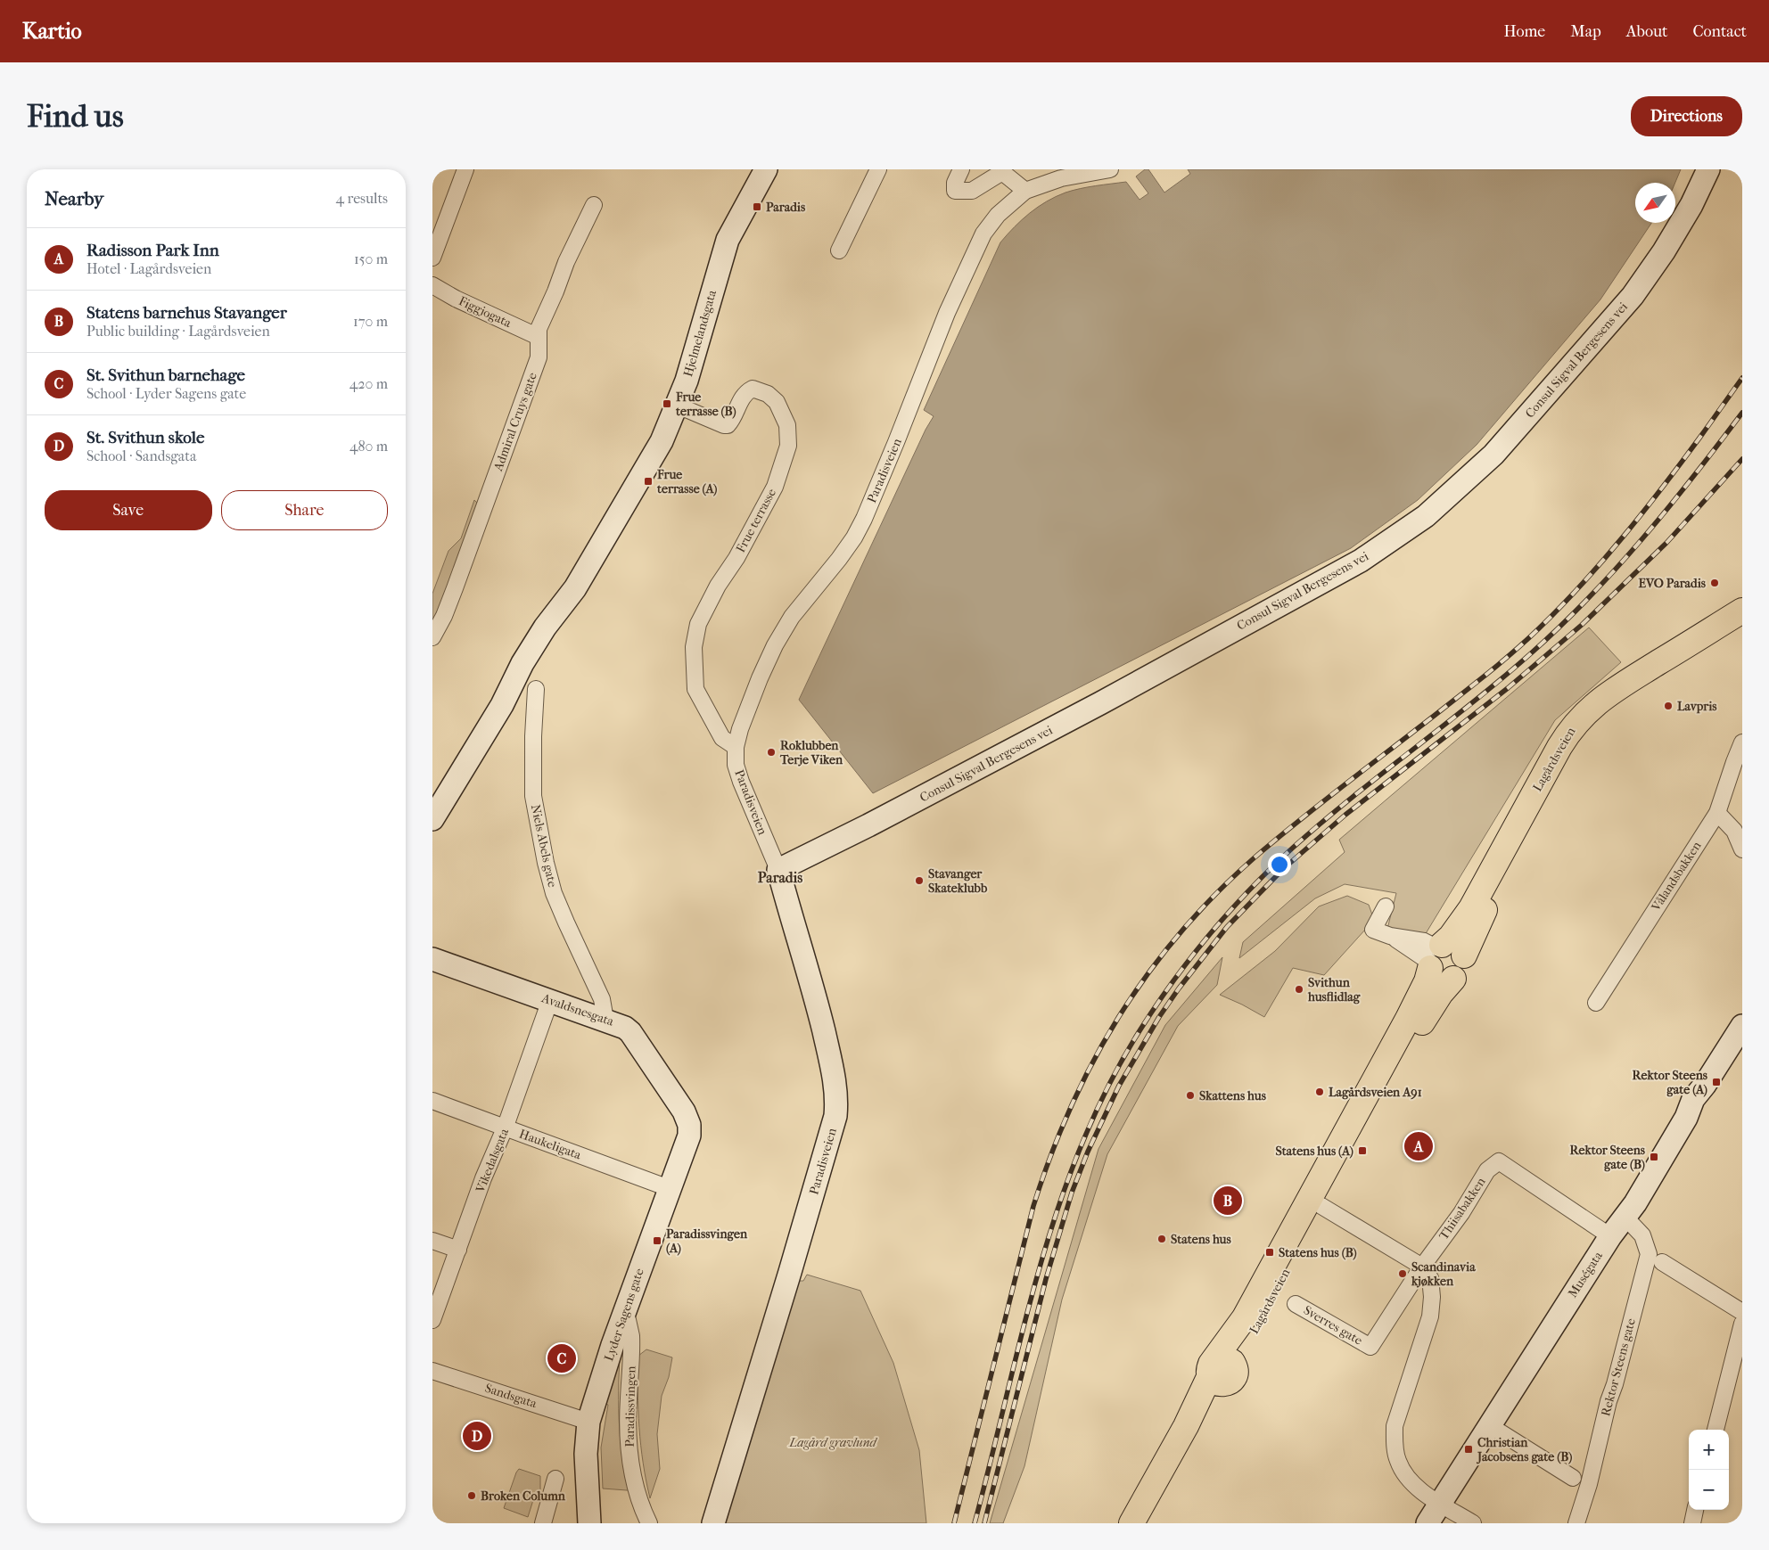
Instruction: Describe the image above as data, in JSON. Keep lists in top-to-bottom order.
{
  "streets": {
    "main road": ["Lagårdsveien"],
    "street": [
      "Figgjogata",
      "Hjelmelandsgata",
      "Consul Sigval Bergesens vei",
      "Admiral Cruys gate",
      "Paradisveien",
      "Frue terrasse",
      "Niels Abels gate",
      "Vålandsbakken",
      "Avaldsnesgata",
      "Haukeligata",
      "Vikedalsgata",
      "Thiisabakken",
      "Muségata",
      "Lyder Sagens gate",
      "Sverres gate",
      "Rektor Steens gate",
      "Sandsgata",
      "Paradissvingen"
    ]
  },
  "crossings": [
    ["Figgjogata", "Admiral Cruys gate"],
    ["Hjelmelandsgata", "Frue terrasse"],
    ["Consul Sigval Bergesens vei", "Paradisveien"],
    ["Paradisveien", "Frue terrasse"],
    ["Niels Abels gate", "Avaldsnesgata"],
    ["Avaldsnesgata", "Vikedalsgata"],
    ["Avaldsnesgata", "Lyder Sagens gate"],
    ["Haukeligata", "Vikedalsgata"],
    ["Haukeligata", "Lyder Sagens gate"],
    ["Thiisabakken", "Muségata"],
    ["Thiisabakken", "Sverres gate"],
    ["Muségata", "Rektor Steens gate"],
    ["Lyder Sagens gate", "Sandsgata"],
    ["Lyder Sagens gate", "Paradissvingen"]
  ],
  "districts": ["Paradis"],
  "parks": ["Lagård gravlund"],
  "places": {
    "transit": [
      "Paradis",
      "Frue terrasse (B)",
      "Frue terrasse (A)",
      "Rektor Steens gate (A)",
      "Statens hus (A)",
      "Rektor Steens gate (B)",
      "Paradissvingen (A)",
      "Statens hus (B)",
      "Christian Jacobsens gate (B)"
    ],
    "other": [
      "EVO Paradis",
      "Lavpris",
      "Roklubben Terje Viken",
      "Stavanger Skateklubb",
      "Svithun husflidlag",
      "Lagårdsveien A91",
      "Skattens hus",
      "Statens hus",
      "Scandinavia kjøkken",
      "Broken Column"
    ]
  },
  "north": "bottom left",
  "page": {
    "header": "Kartio",
    "nav": [
      "Home",
      "Map",
      "About",
      "Contact"
    ],
    "buttons": [
      "Directions",
      ["Save", "Share"]
    ],
    "title": "Find us",
    "heading": ["Nearby", "4 results"],
    "list": [
      {
        "mark": "A",
        "name": "Radisson Park Inn",
        "note": "Hotel · Lagårdsveien",
        "value": "150 m"
      },
      {
        "mark": "B",
        "name": "Statens barnehus Stavanger",
        "note": "Public building · Lagårdsveien",
        "value": "170 m"
      },
      {
        "mark": "C",
        "name": "St. Svithun barnehage",
        "note": "School · Lyder Sagens gate",
        "value": "420 m"
      },
      {
        "mark": "D",
        "name": "St. Svithun skole",
        "note": "School · Sandsgata",
        "value": "480 m"
      }
    ],
    "pins": [
      "A",
      "B",
      "C",
      "D"
    ],
    "map_buttons": ["+", "−"]
  }
}
